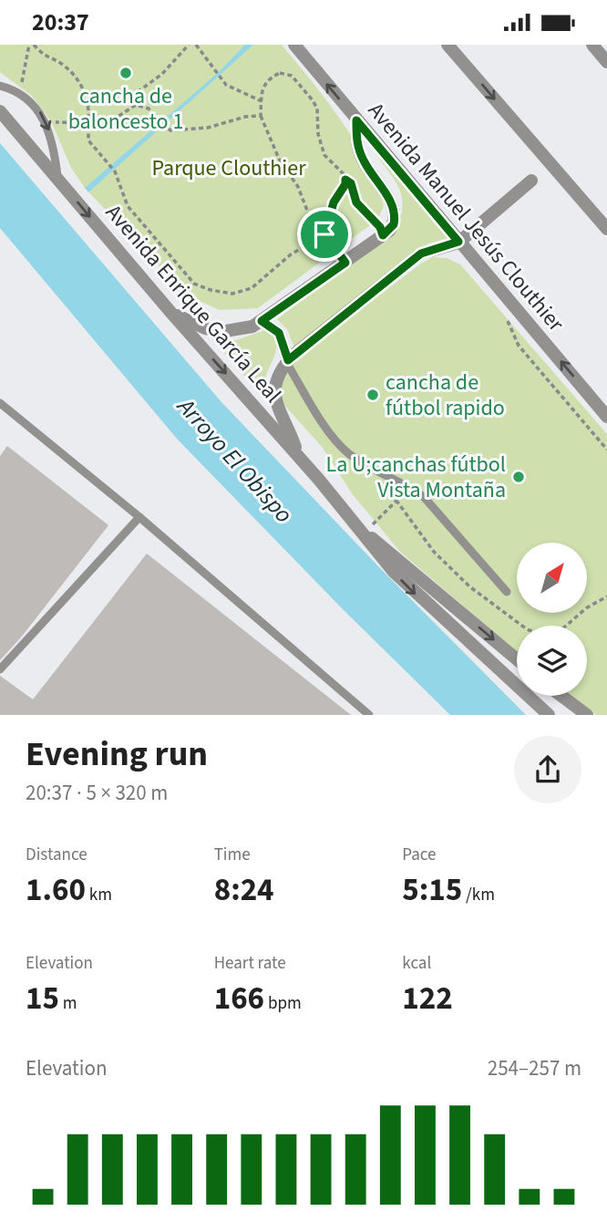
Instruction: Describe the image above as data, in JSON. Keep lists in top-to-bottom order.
{
  "streets": {
    "street": ["Avenida Manuel Jesús Clouthier", "Avenida Enrique García Leal"]
  },
  "one_way": ["Avenida Manuel Jesús Clouthier", "Avenida Enrique García Leal"],
  "water": ["Arroyo El Obispo"],
  "parks": ["Parque Clouthier"],
  "places": ["cancha de baloncesto 1", "cancha de fútbol rapido", "La U;canchas fútbol Vista Montaña"],
  "north": "top right",
  "page": {
    "status": "20:37",
    "heading": ["Evening run", "20:37 · 5 × 320 m"],
    "stats": [
      ["Distance", "1.60 km"],
      ["Time", "8:24"],
      ["Pace", "5:15 /km"],
      ["Elevation", "15 m"],
      ["Heart rate", "166 bpm"],
      ["kcal", "122"]
    ],
    "chart": ["Elevation", "254–257 m"]
  }
}
